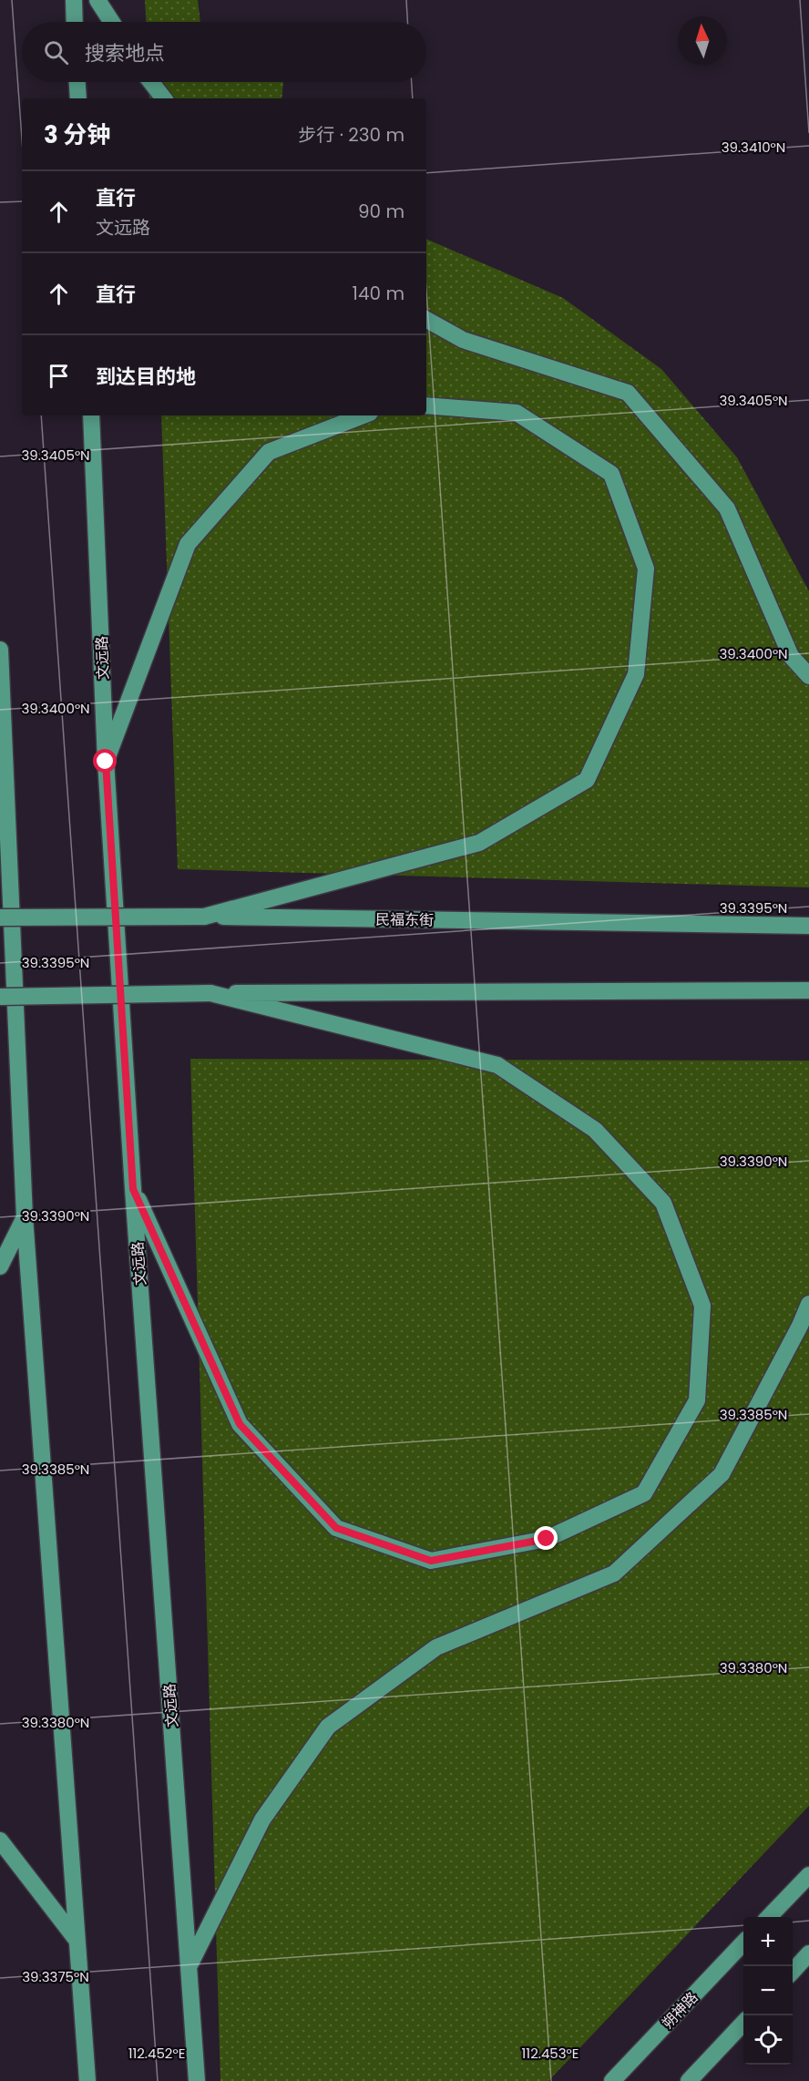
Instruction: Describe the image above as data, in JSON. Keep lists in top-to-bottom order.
{
  "streets": {
    "main road": ["文远路", "民福东街", "朔神路"]
  },
  "north": "top",
  "page": {
    "search": "搜索地点",
    "heading": ["3 分钟", "步行 · 230 m"],
    "list": [
      ["直行", "文远路", "90 m"],
      ["直行", "140 m"],
      "到达目的地"
    ],
    "map_buttons": ["+", "−"]
  },
  "coordinates": [
    "39.3410°N",
    "39.3405°N",
    "39.3400°N",
    "39.3395°N",
    "39.3390°N",
    "39.3385°N",
    "39.3380°N",
    "39.3375°N",
    "112.452°E",
    "112.453°E"
  ]
}
